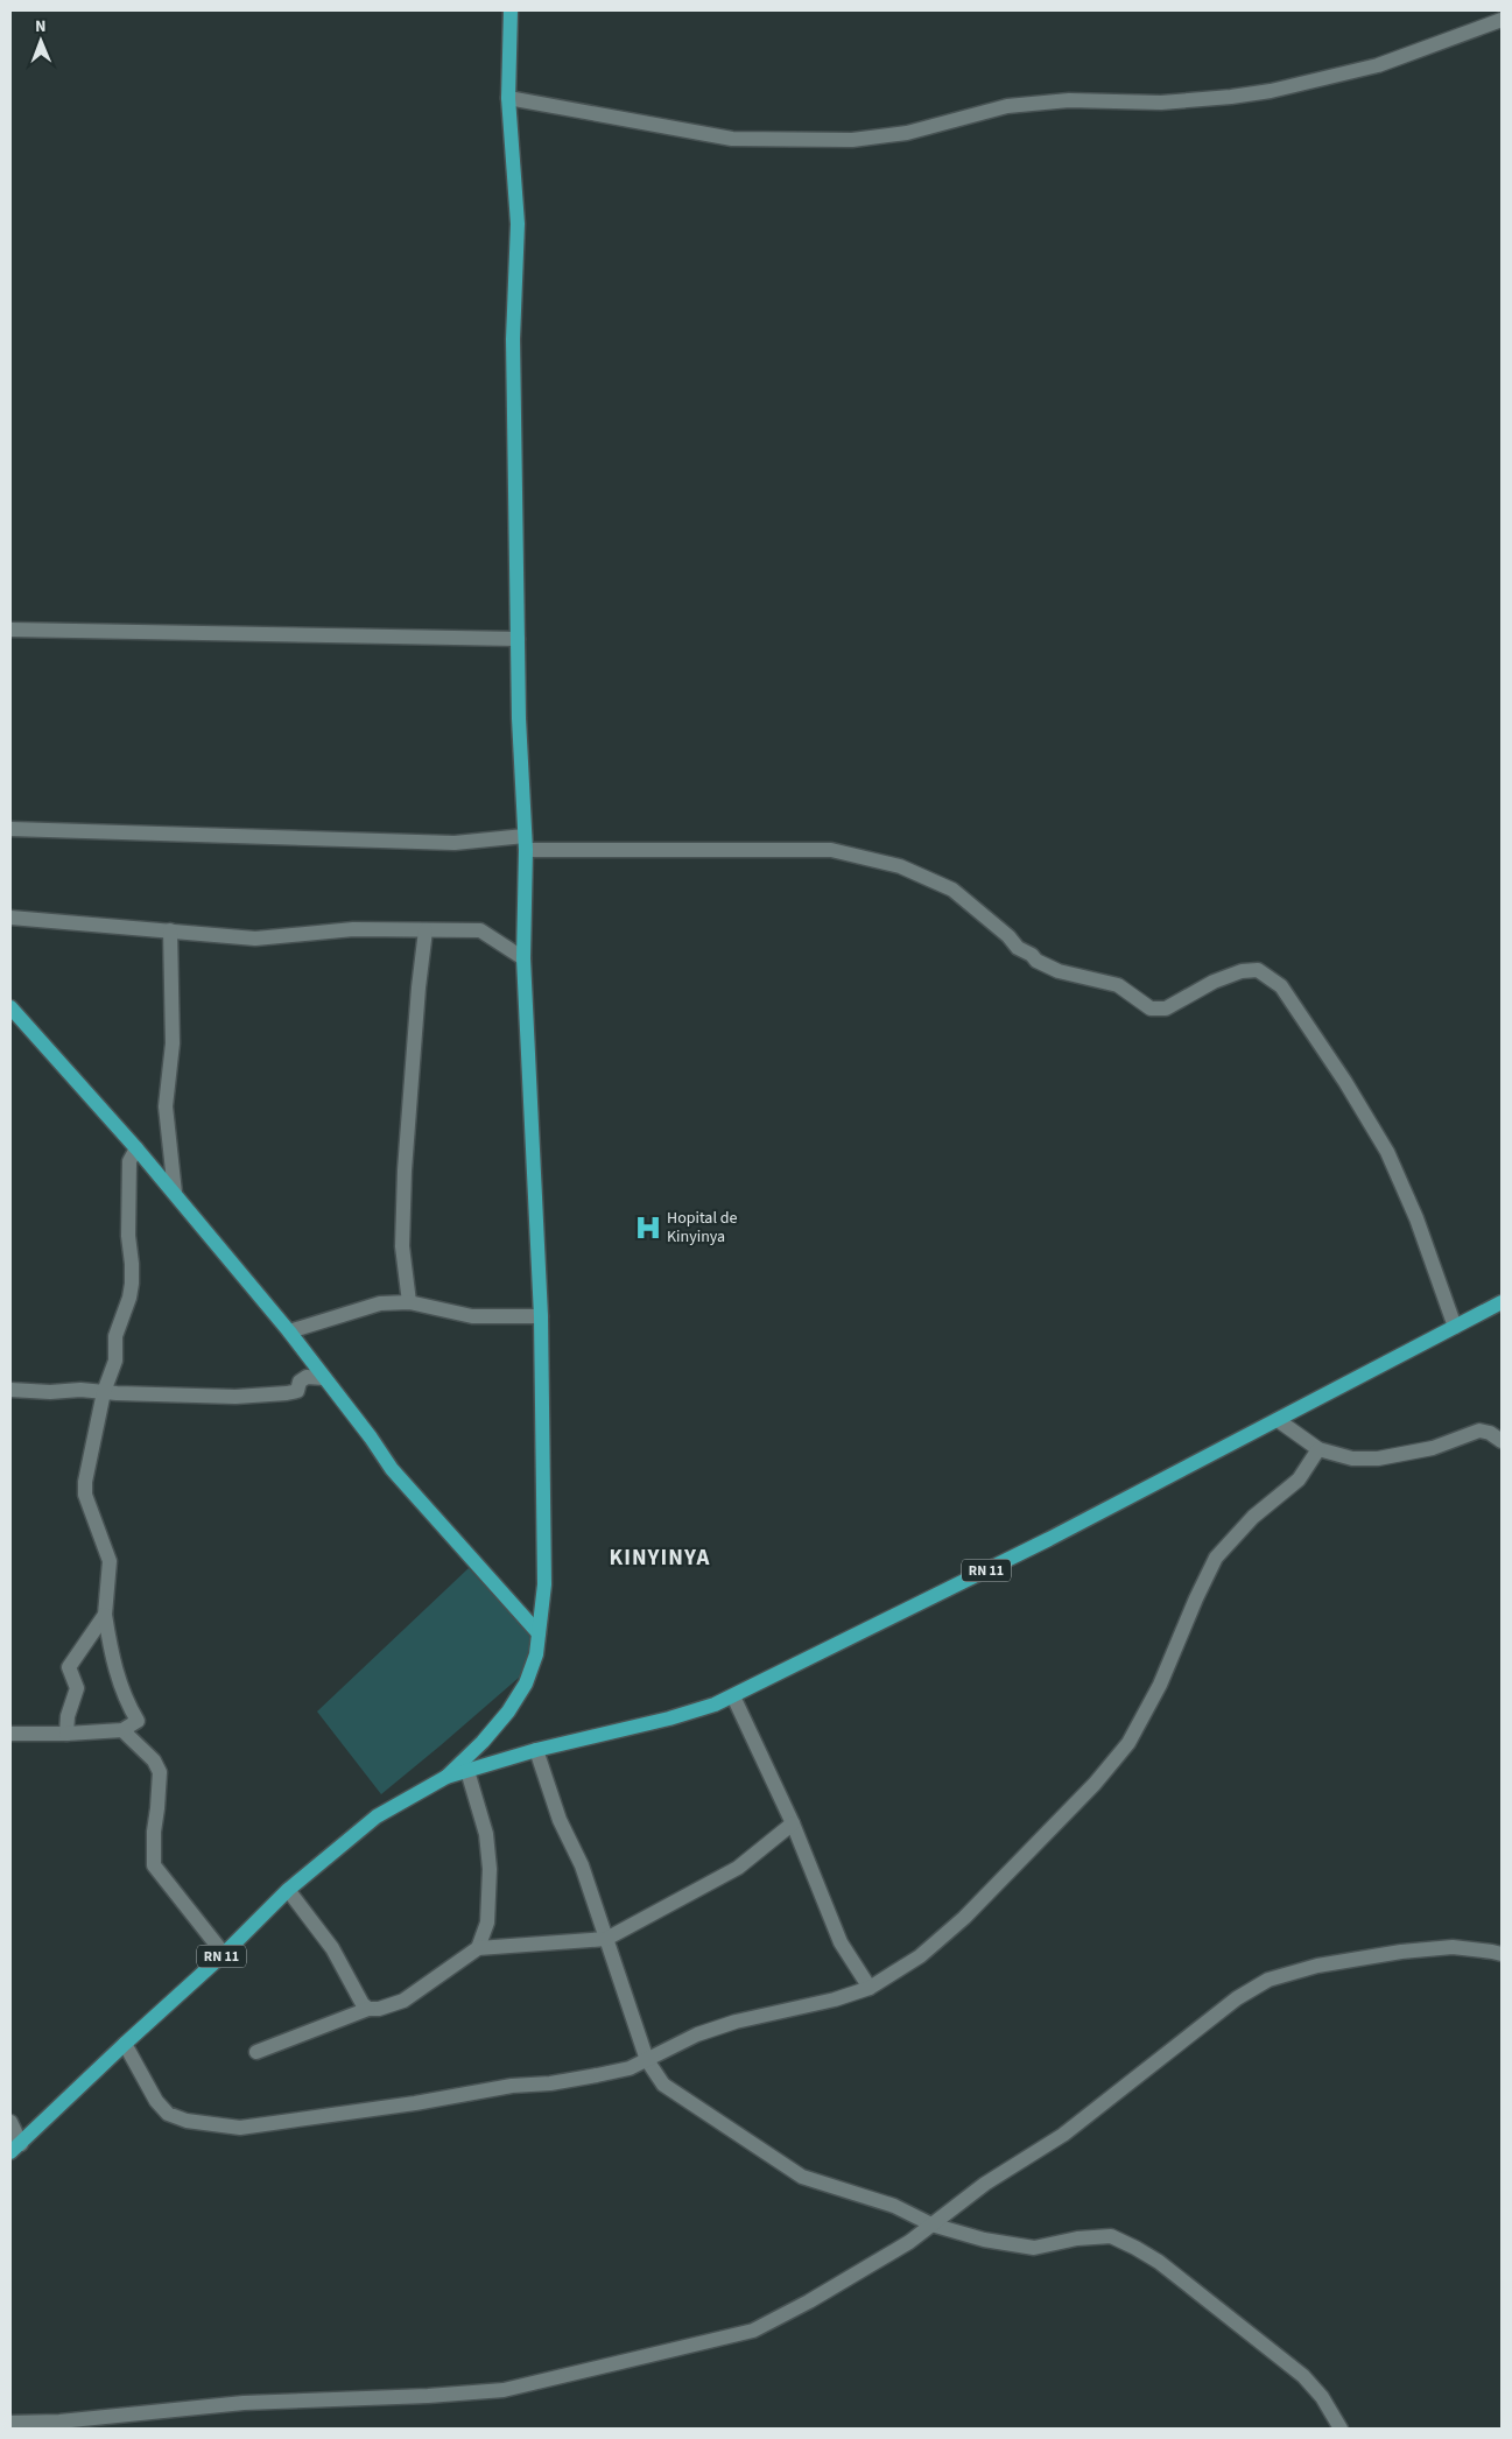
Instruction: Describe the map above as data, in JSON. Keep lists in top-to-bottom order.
{
  "streets": {
    "main road": ["RN 11"]
  },
  "districts": ["KINYINYA"],
  "places": {
    "hospital": ["Hopital de Kinyinya"]
  },
  "north": "top"
}
